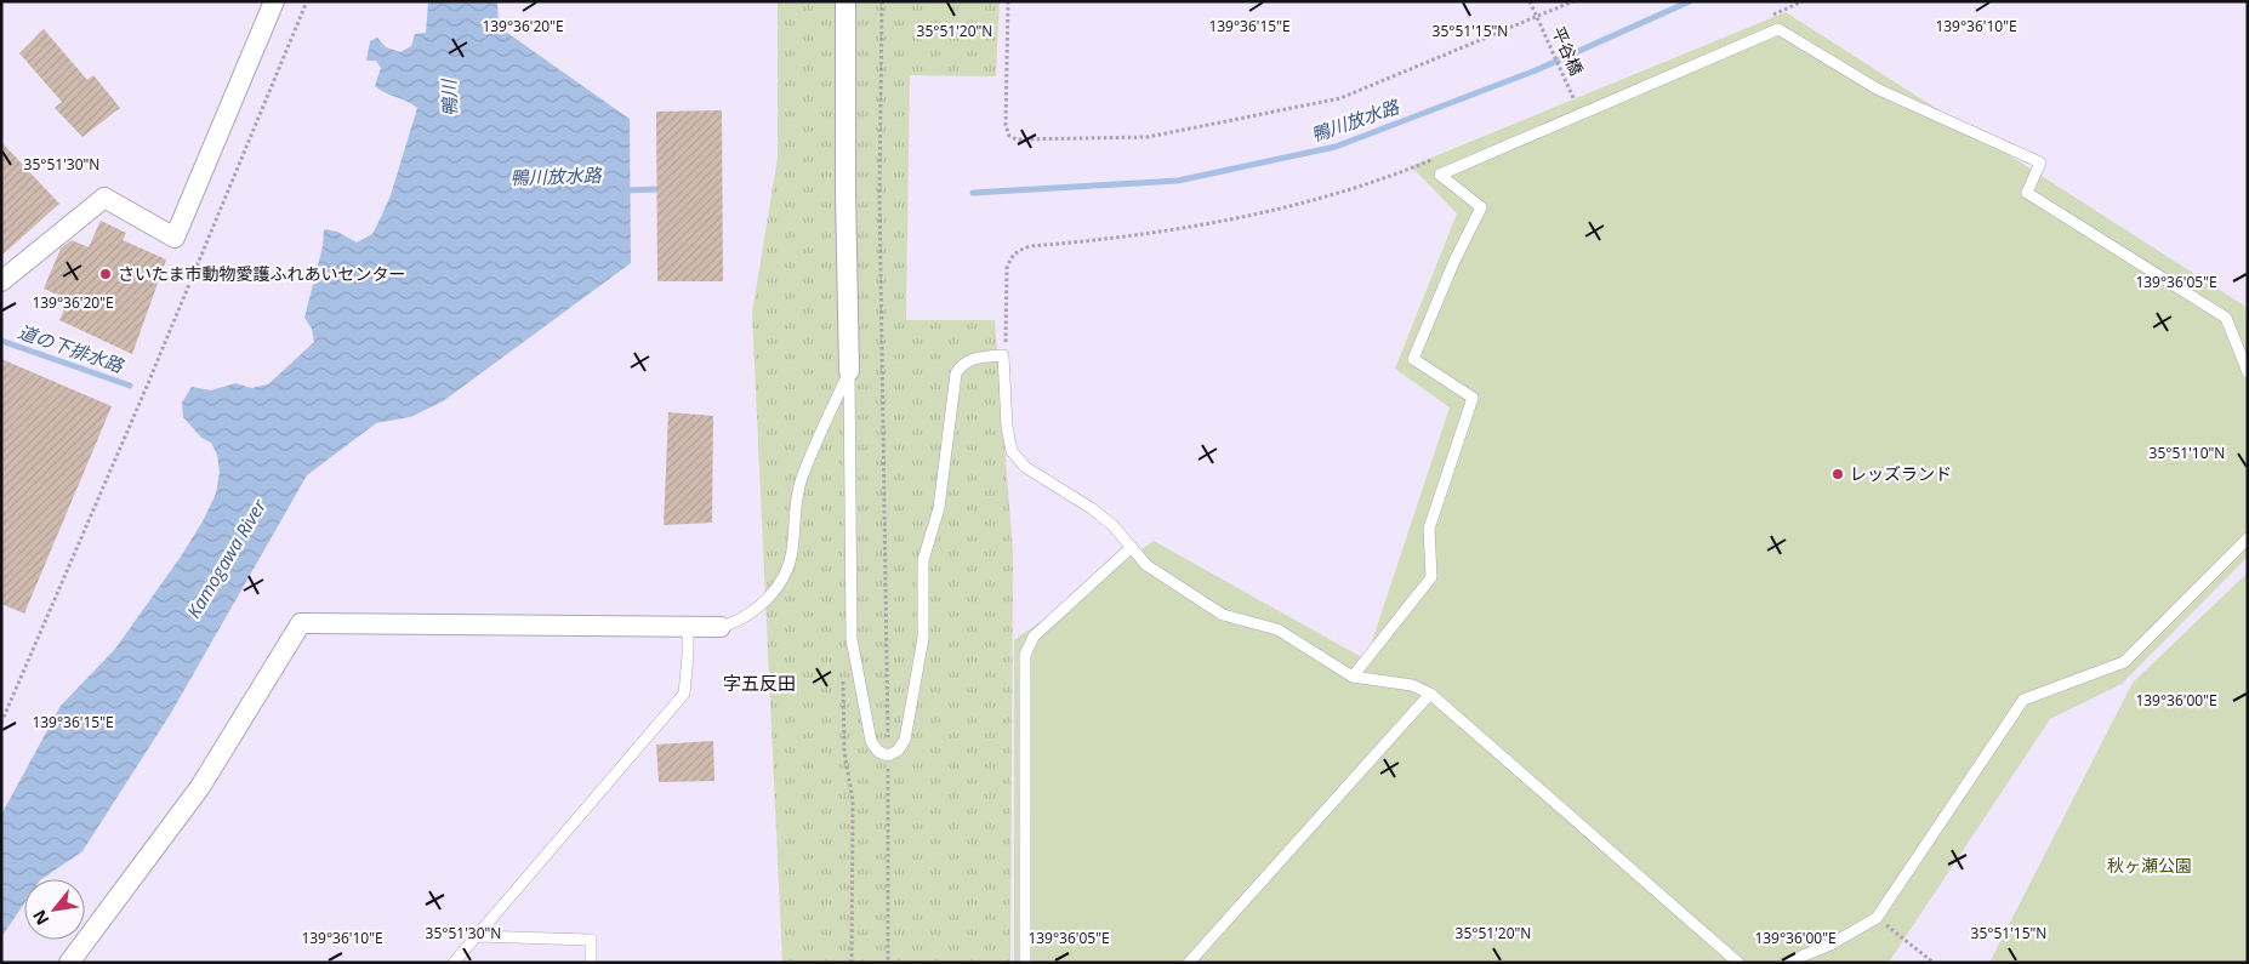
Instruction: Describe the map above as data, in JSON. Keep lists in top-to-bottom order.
{
  "streets": {
    "path": ["平谷橋"]
  },
  "districts": ["字五反田"],
  "water": [
    "鴨川",
    "鴨川放水路",
    "道の下排水路",
    "Kamogawa River"
  ],
  "parks": ["秋ヶ瀬公園"],
  "places": ["さいたま市動物愛護ふれあいセンター", "レッズランド"],
  "north": "bottom left",
  "coordinates": [
    "139°36'20\"E",
    "139°36'10\"E",
    "139°36'15\"E",
    "35°51'20\"N",
    "35°51'15\"N",
    "35°51'30\"N",
    "139°36'05\"E",
    "35°51'10\"N",
    "139°36'00\"E"
  ]
}
